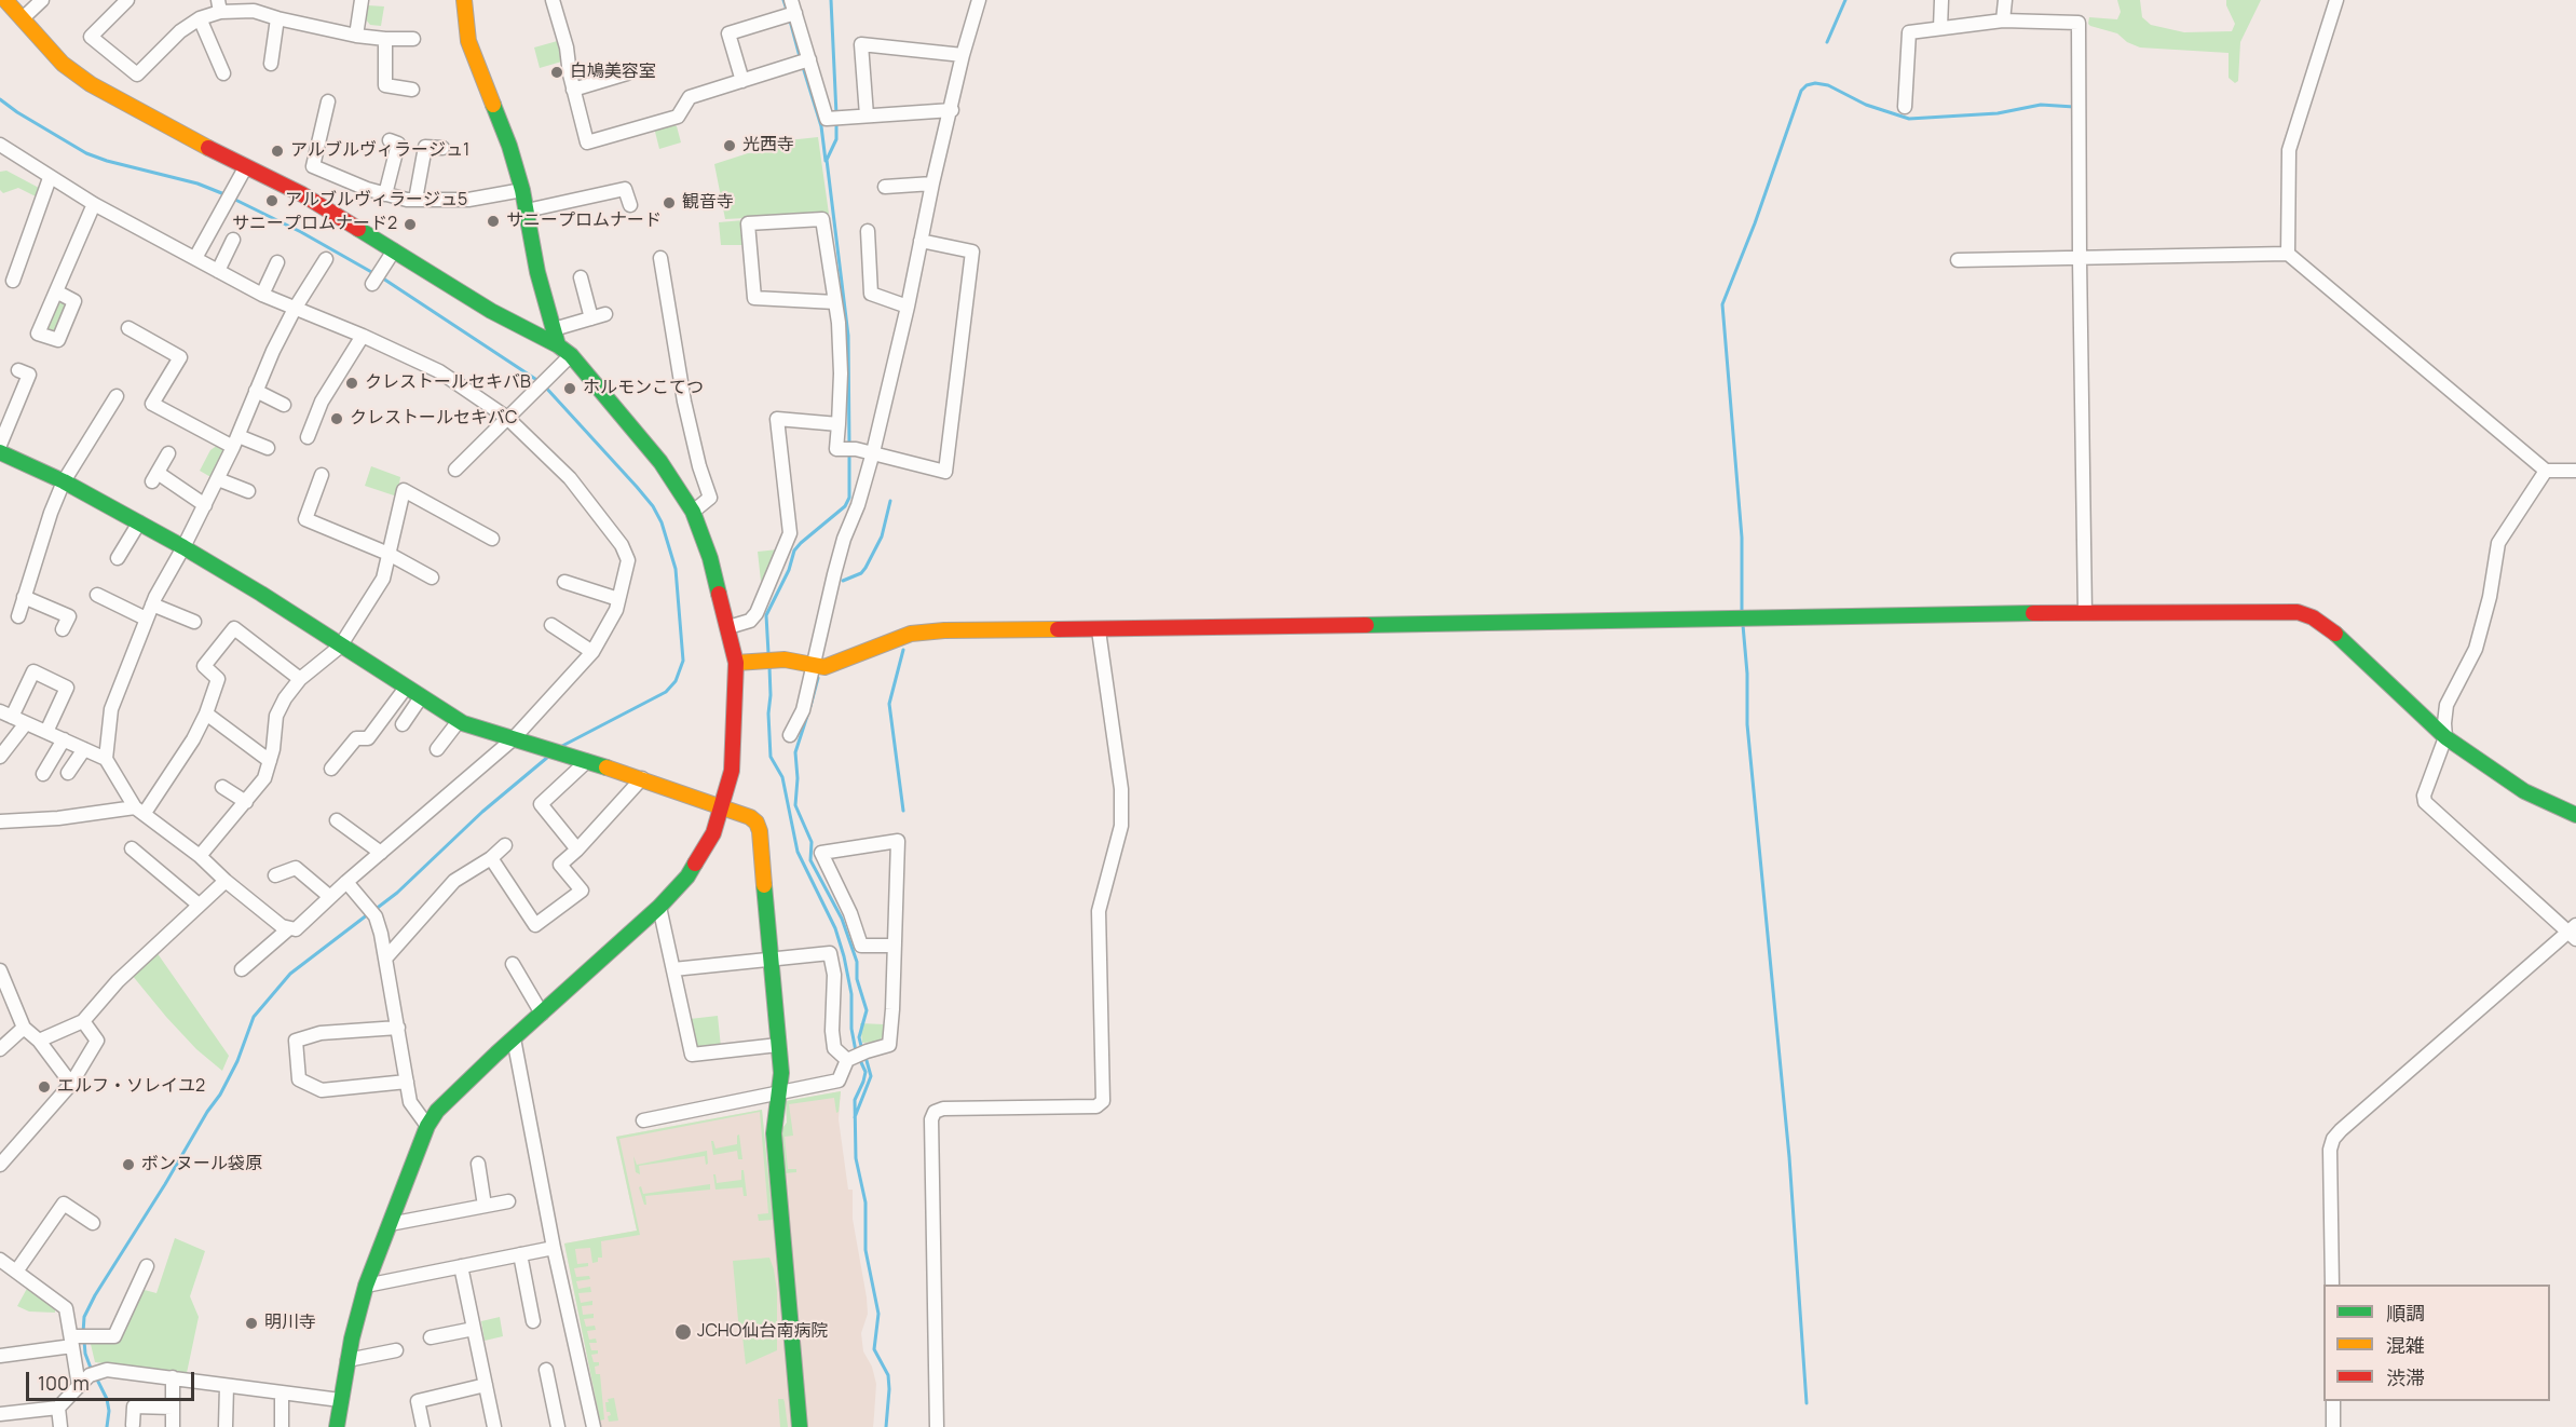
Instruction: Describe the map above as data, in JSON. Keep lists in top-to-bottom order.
{
  "places": [
    "白鳩美容室",
    "光西寺",
    "アルブルヴィラージュ1",
    "アルブルヴィラージュ5",
    "観音寺",
    "サニープロムナード",
    "サニープロムナード2",
    "クレストールセキバB",
    "ホルモンこてつ",
    "クレストールセキバC",
    "エルフ・ソレイユ2",
    "ボンヌール袋原",
    "明川寺",
    "JCHO仙台南病院"
  ],
  "legend": ["順調", "混雑", "渋滞"],
  "scale_bar": "100 m"
}
